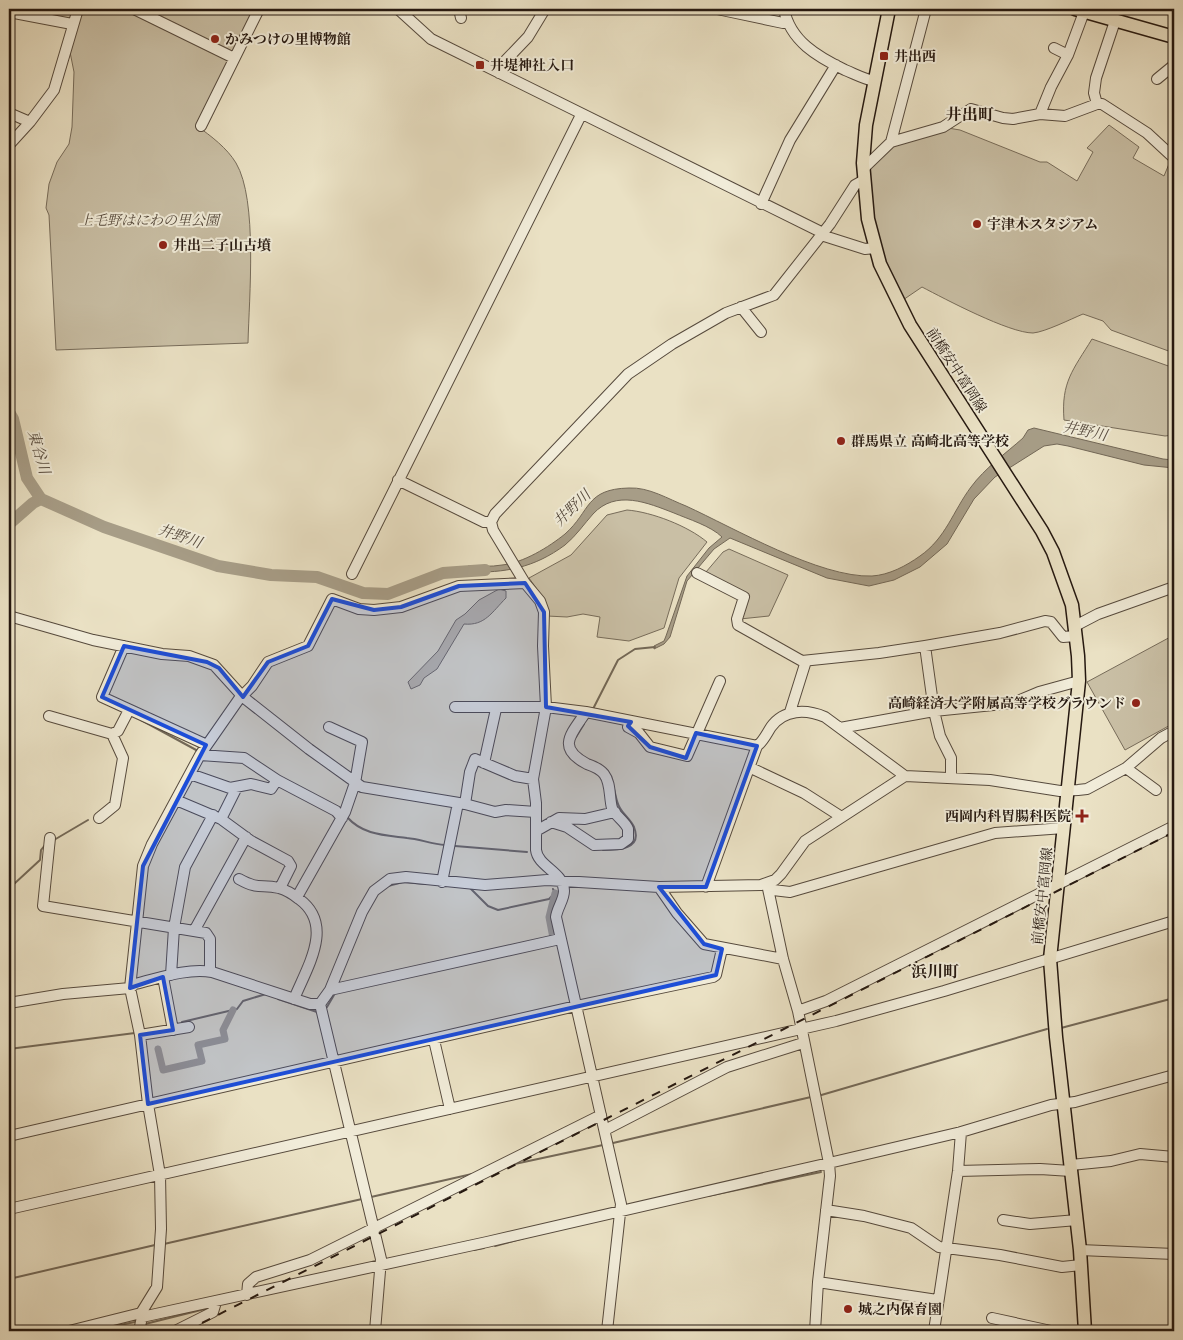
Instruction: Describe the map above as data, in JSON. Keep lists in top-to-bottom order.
{
  "streets": {
    "main road": ["前橋安中富岡線"]
  },
  "districts": ["井出町", "浜川町"],
  "water": ["井野川", "東谷川"],
  "parks": ["上毛野はにわの里公園"],
  "places": {
    "other": [
      "かみつけの里博物館",
      "宇津木スタジアム",
      "井出二子山古墳",
      "群馬県立 高崎北高等学校",
      "高崎経済大学附属高等学校グラウンド",
      "城之内保育園"
    ],
    "transit": ["井出西", "井堤神社入口"],
    "health": ["西岡内科胃腸科医院"]
  }
}
